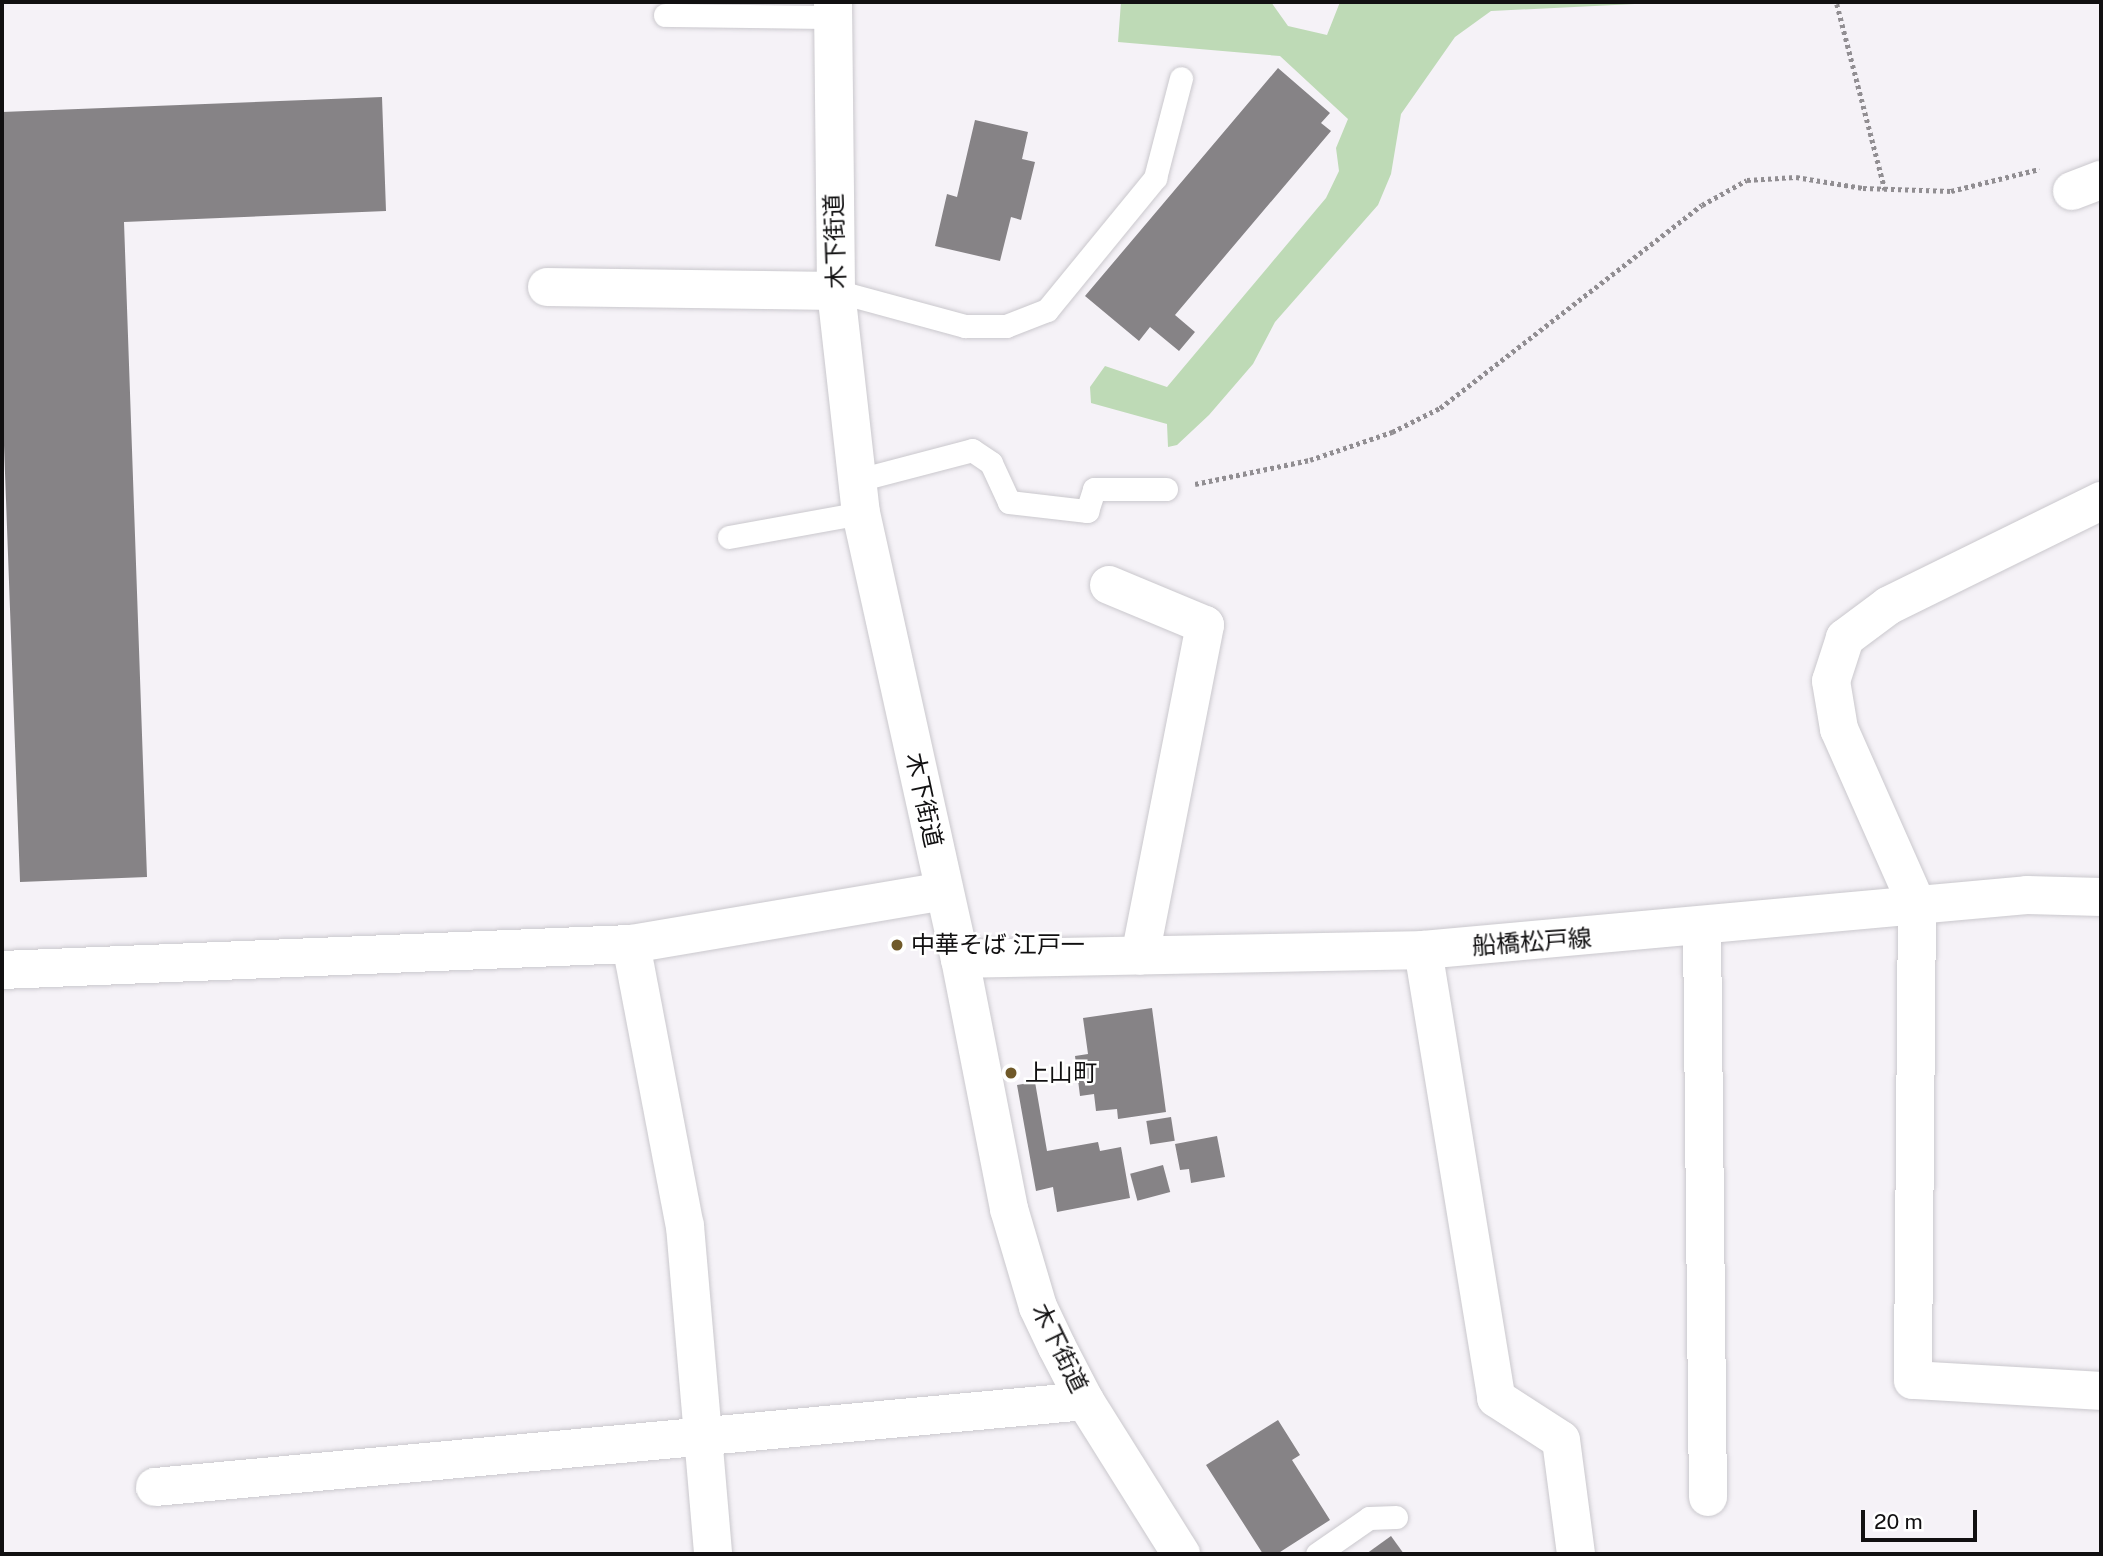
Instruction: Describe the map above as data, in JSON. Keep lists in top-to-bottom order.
{
  "streets": {
    "street": ["木下街道", "船橋松戸線"]
  },
  "crossings": [
    ["木下街道", "船橋松戸線"]
  ],
  "places": ["中華そば 江戸一", "上山町"],
  "scale_bar": "20 m"
}
